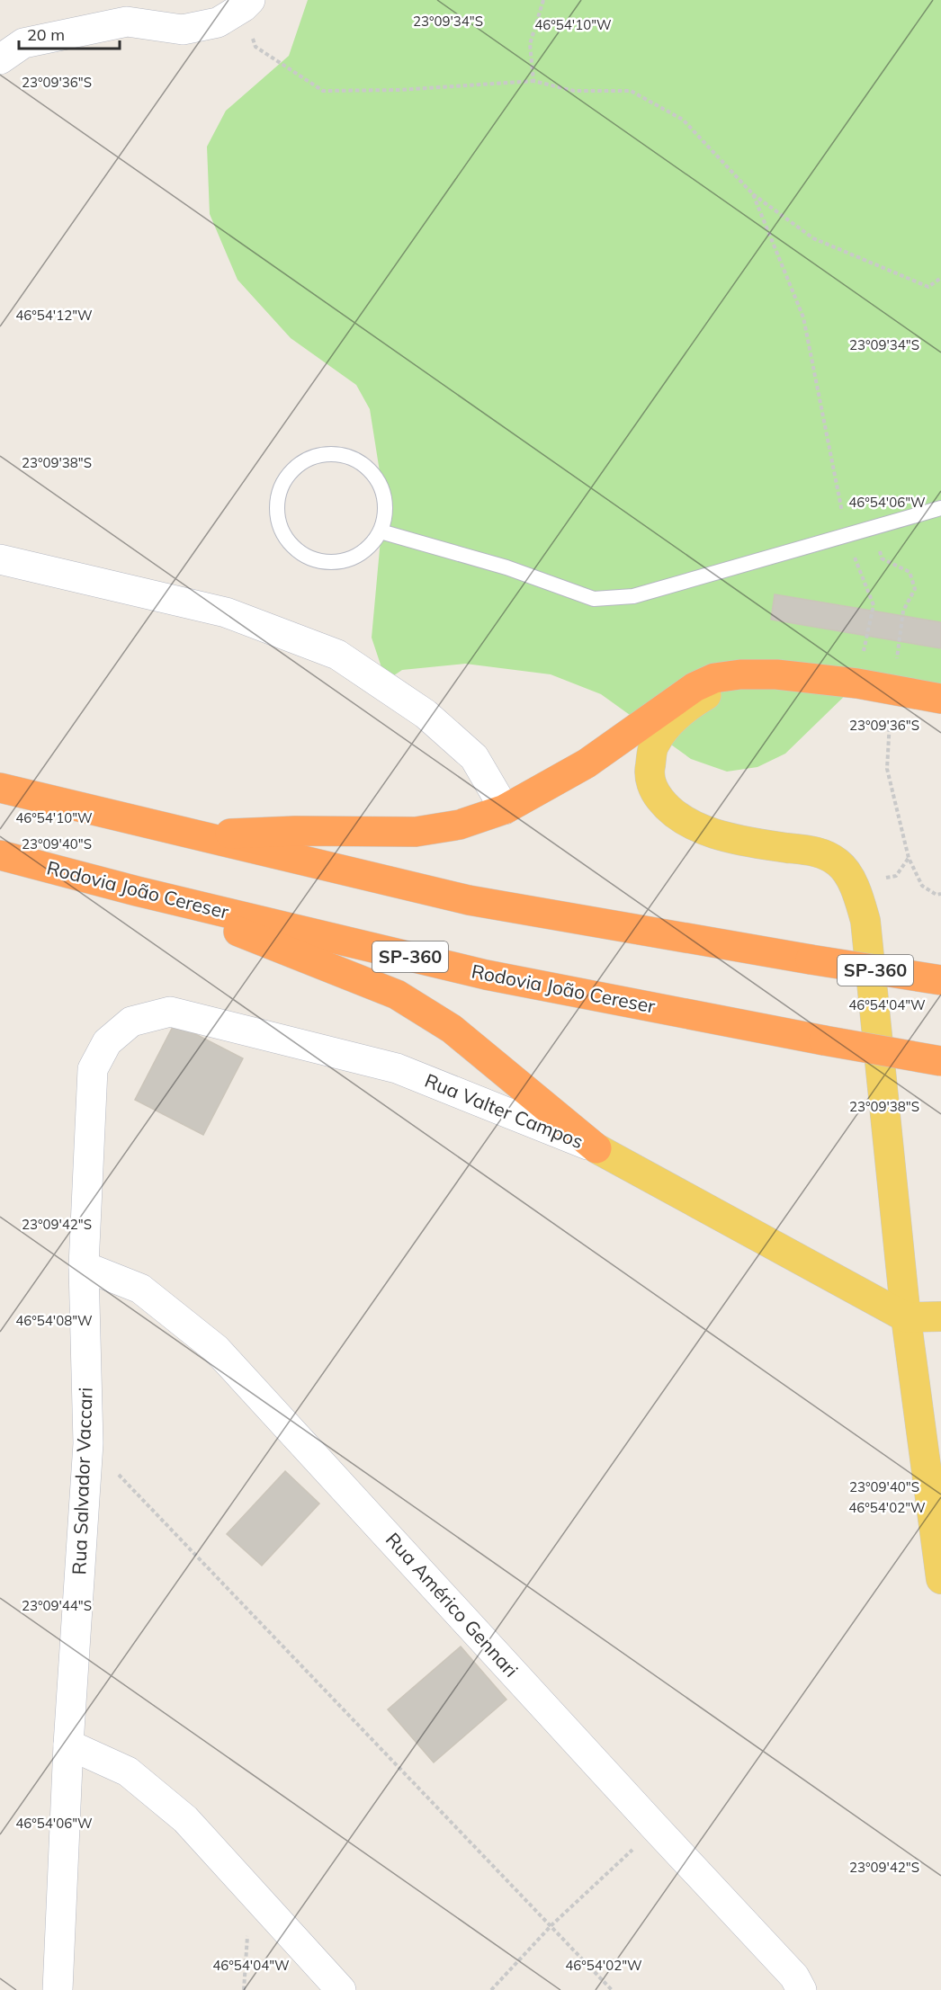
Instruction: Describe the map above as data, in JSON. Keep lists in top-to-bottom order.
{
  "streets": {
    "highway": ["Rodovia João Cereser", "SP-360"],
    "main road": ["Rua Valter Campos"],
    "street": ["Rua Salvador Vaccari", "Rua Américo Gennari"]
  },
  "crossings": [
    ["Rua Valter Campos", "Rua Salvador Vaccari"],
    ["Rua Salvador Vaccari", "Rua Américo Gennari"]
  ],
  "scale_bar": "20 m",
  "coordinates": [
    "23°09'34\"S",
    "46°54'10\"W",
    "23°09'36\"S",
    "46°54'12\"W",
    "23°09'38\"S",
    "46°54'06\"W",
    "23°09'40\"S",
    "46°54'04\"W",
    "23°09'42\"S",
    "46°54'08\"W",
    "46°54'02\"W",
    "23°09'44\"S"
  ]
}
